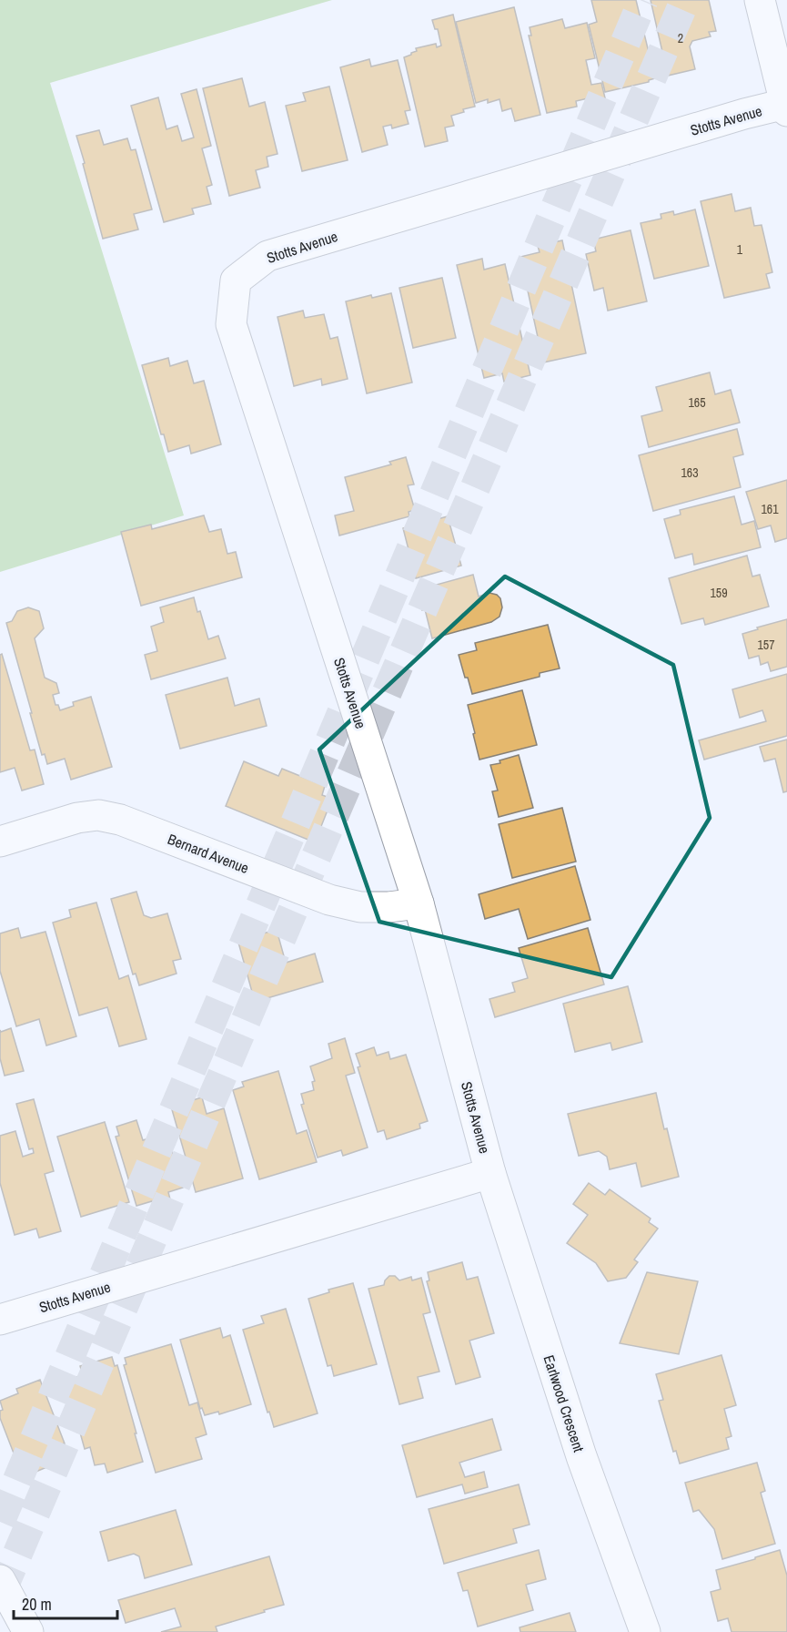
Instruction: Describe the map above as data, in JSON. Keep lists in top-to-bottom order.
{
  "streets": {
    "street": ["Stotts Avenue", "Bernard Avenue", "Earlwood Crescent"]
  },
  "crossings": [
    ["Stotts Avenue", "Bernard Avenue"],
    ["Stotts Avenue", "Earlwood Crescent"]
  ],
  "house_numbers": [
    "2",
    "1",
    "165",
    "163",
    "161",
    "159",
    "157"
  ],
  "scale_bar": "20 m"
}
